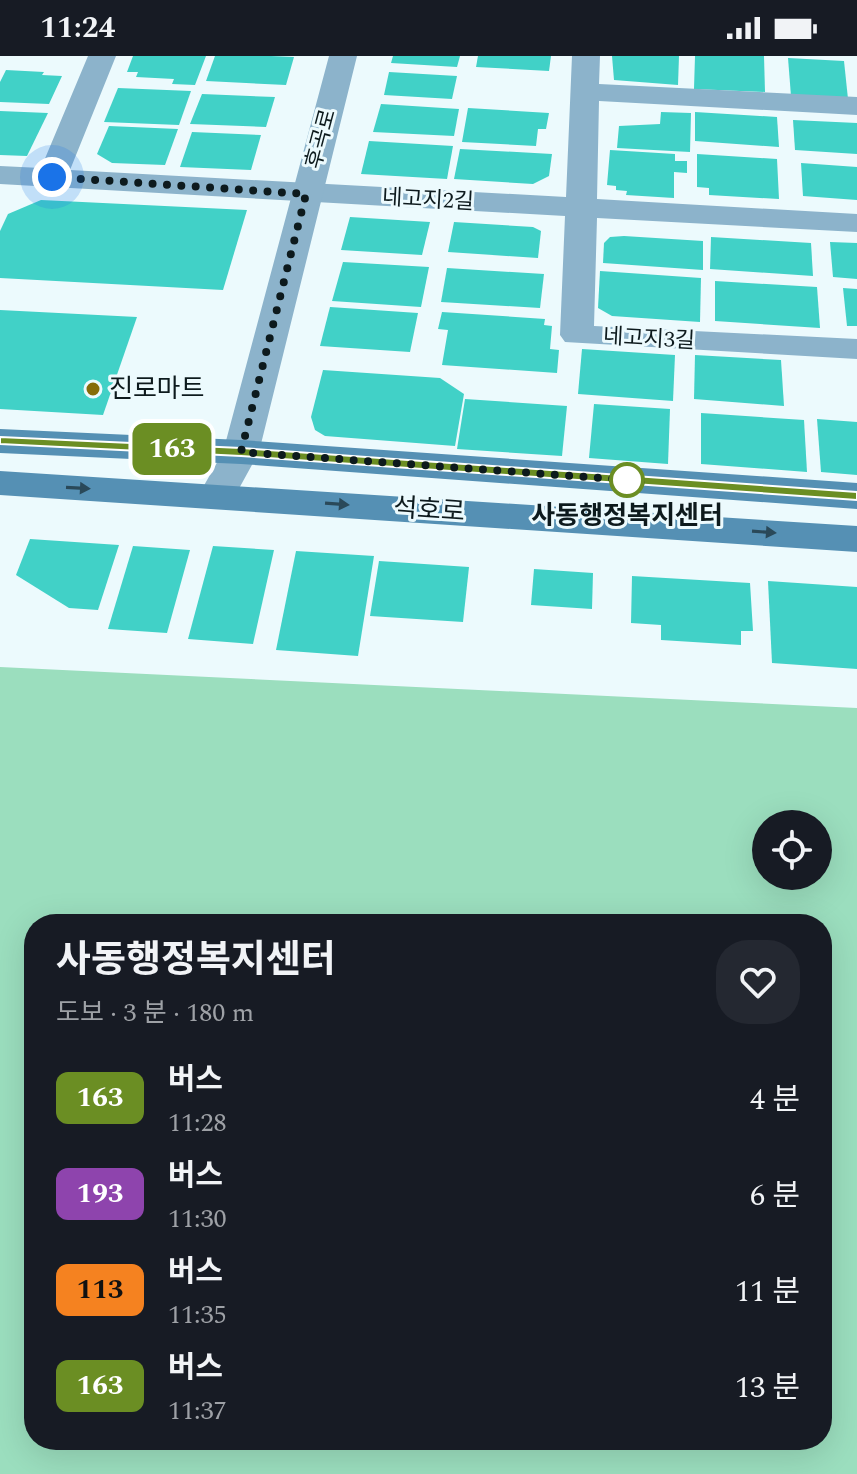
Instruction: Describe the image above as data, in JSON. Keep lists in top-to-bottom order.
{
  "streets": {
    "main road": ["석호로"],
    "street": ["후곡로", "네고지2길", "네고지3길"]
  },
  "crossings": [
    ["후곡로", "네고지2길"],
    ["후곡로", "석호로"],
    ["네고지2길", "네고지3길"]
  ],
  "places": ["진로마트", "사동행정복지센터"],
  "lines": ["bus line 163"],
  "page": {
    "status": "11:24",
    "on_map": "163",
    "heading": ["사동행정복지센터", "도보 · 3 분 · 180 m"],
    "list": [
      {
        "mark": "163",
        "name": "버스",
        "note": "11:28",
        "value": "4 분"
      },
      {
        "mark": "193",
        "name": "버스",
        "note": "11:30",
        "value": "6 분"
      },
      {
        "mark": "113",
        "name": "버스",
        "note": "11:35",
        "value": "11 분"
      },
      {
        "mark": "163",
        "name": "버스",
        "note": "11:37",
        "value": "13 분"
      }
    ]
  }
}
